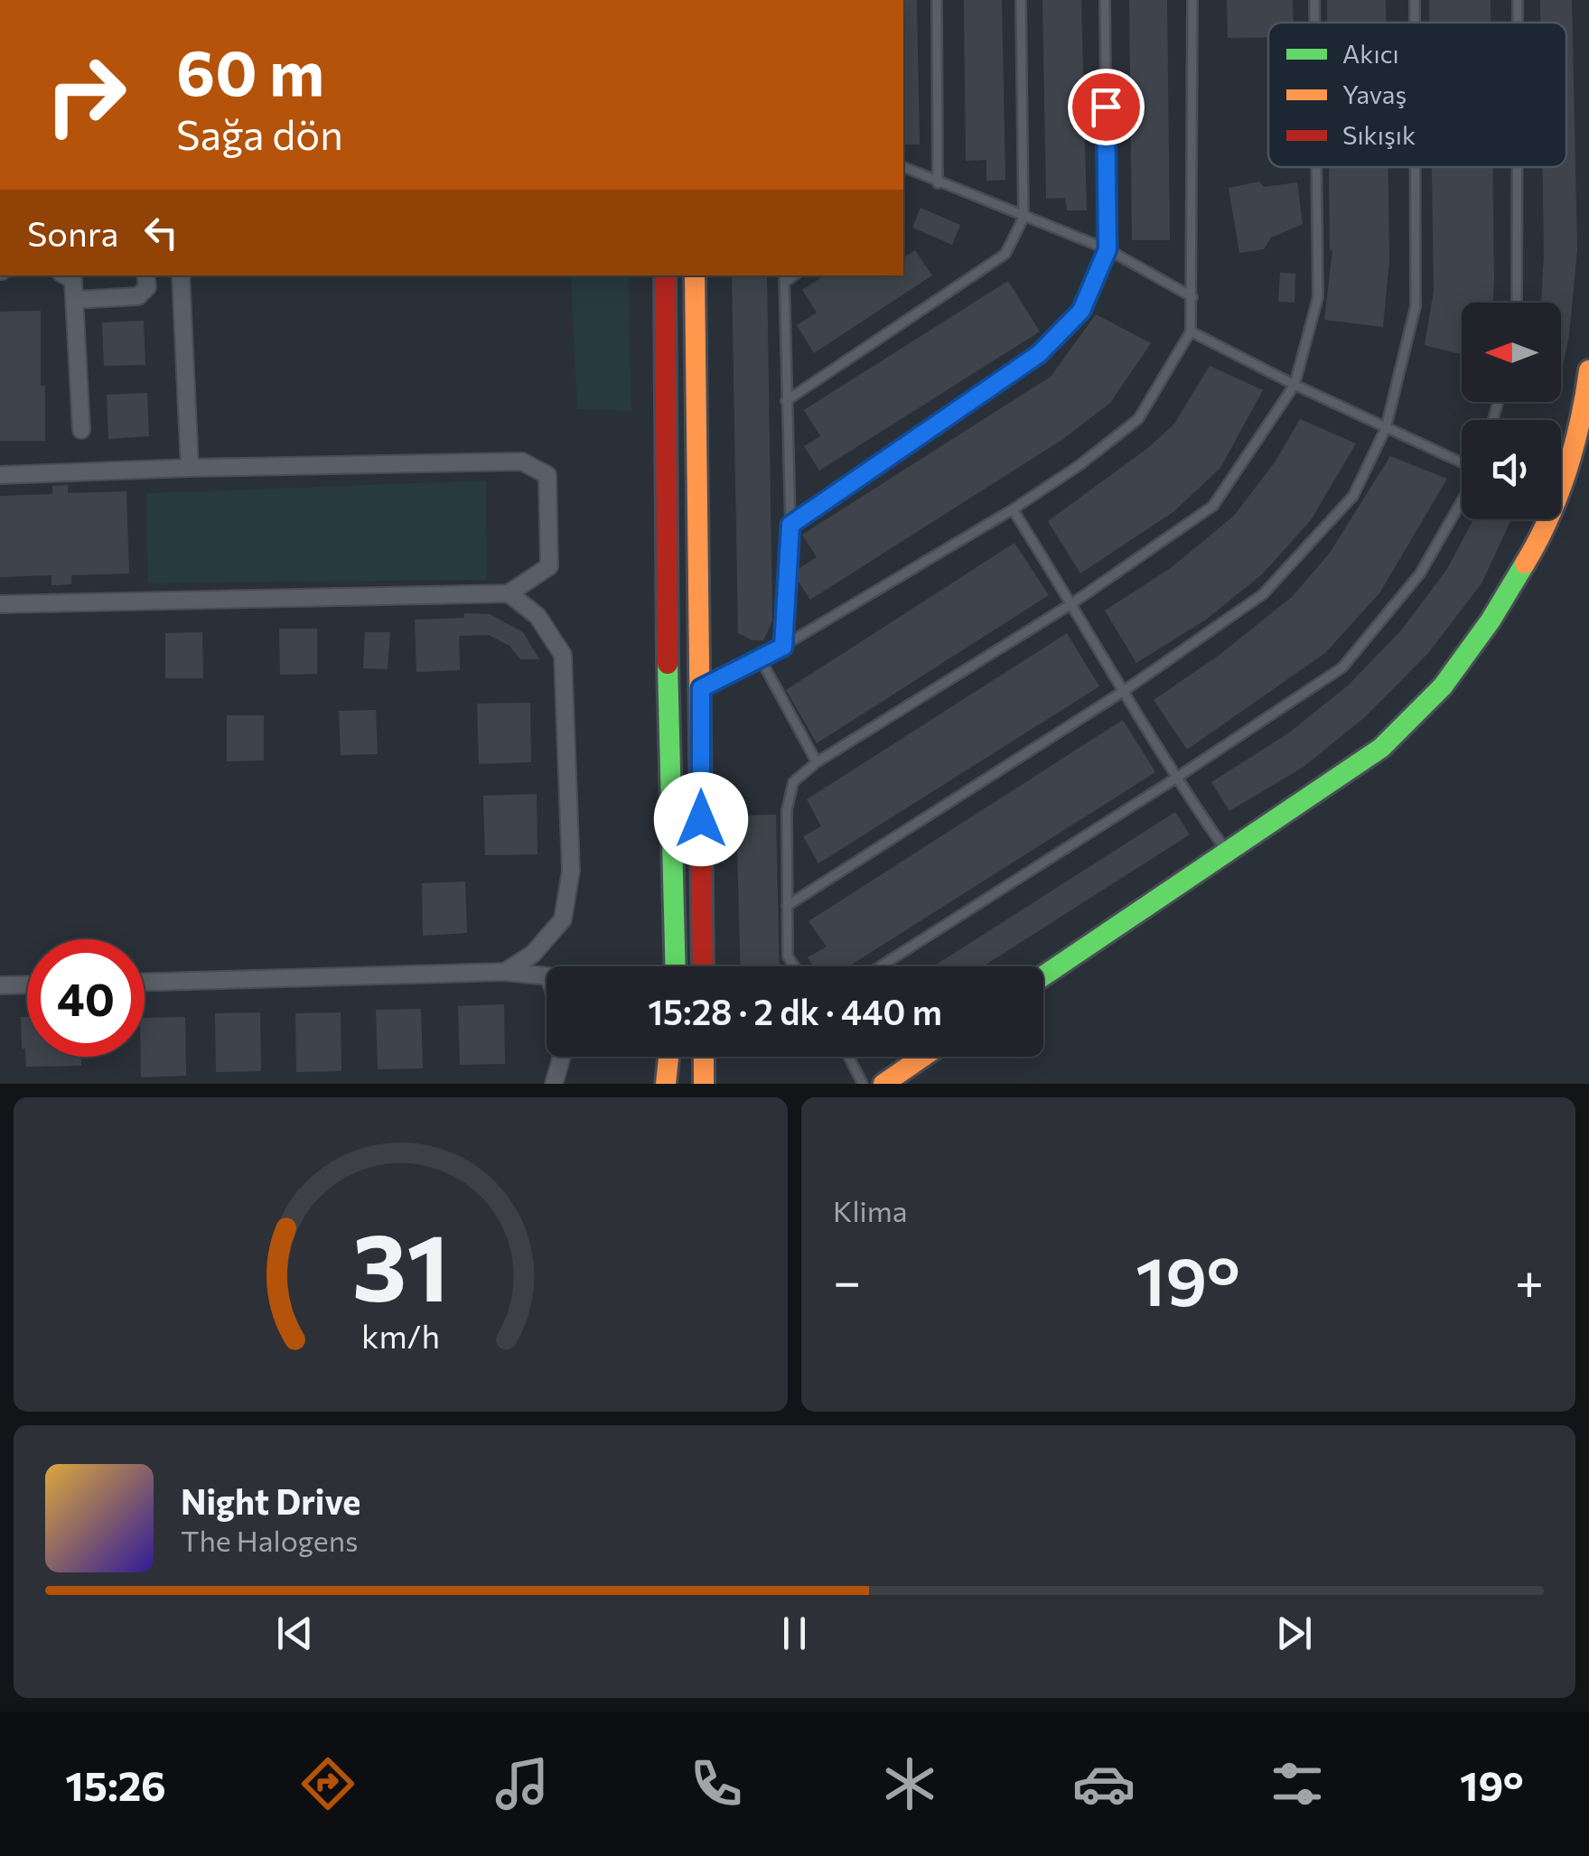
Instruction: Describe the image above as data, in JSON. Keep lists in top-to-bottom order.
{
  "legend": ["Akıcı", "Yavaş", "Sıkışık"],
  "north": "left",
  "page": {
    "turn": ["60 m", "Sağa dön"],
    "then": "Sonra",
    "limit": "40",
    "trip": "15:28 · 2 dk · 440 m",
    "tile": "Klima",
    "heat": ["−", "19°", "+"],
    "song": ["Night Drive", "The Halogens"],
    "tabs": ["15:26", "19°"],
    "gauge": ["31", "km/h"]
  }
}
